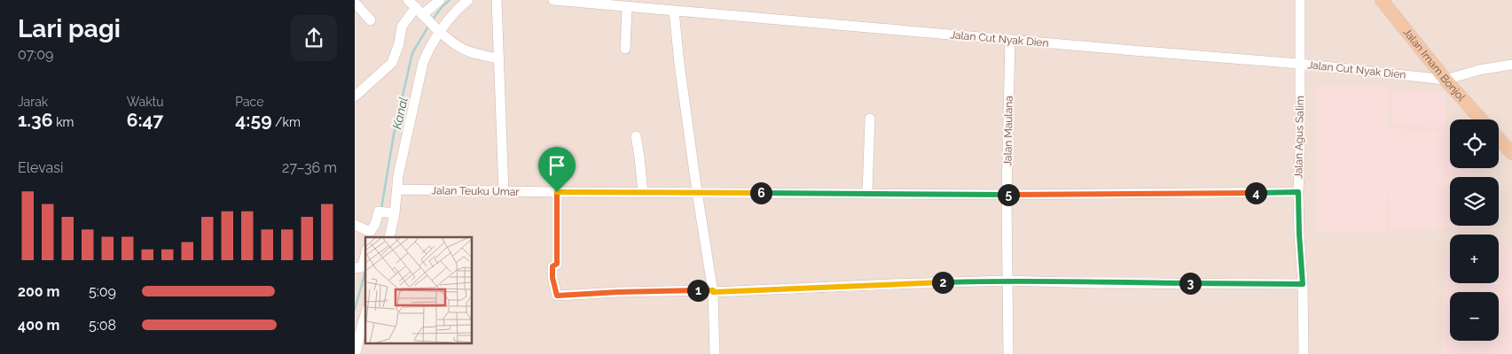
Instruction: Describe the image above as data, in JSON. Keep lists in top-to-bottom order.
{
  "streets": {
    "main road": ["Jalan Imam Bonjol"],
    "street": [
      "Jalan Cut Nyak Dien",
      "Jalan Maulana",
      "Jalan Agus Salim",
      "Jalan Teuku Umar"
    ]
  },
  "crossings": [
    ["Jalan Cut Nyak Dien", "Jalan Imam Bonjol"],
    ["Jalan Cut Nyak Dien", "Jalan Maulana"],
    ["Jalan Cut Nyak Dien", "Jalan Agus Salim"],
    ["Jalan Maulana", "Jalan Teuku Umar"],
    ["Jalan Agus Salim", "Jalan Teuku Umar"]
  ],
  "water": ["Kanal"],
  "page": {
    "heading": ["Lari pagi", "07:09"],
    "stats": [
      ["Jarak", "1.36 km"],
      ["Waktu", "6:47"],
      ["Pace", "4:59 /km"]
    ],
    "map_buttons": ["+", "−"],
    "chart": ["Elevasi", "27–36 m"],
    "pins": [
      "4",
      "6",
      "5",
      "2",
      "3",
      "1"
    ],
    "list": [
      {
        "name": "200 m",
        "note": "5:09"
      },
      {
        "name": "400 m",
        "note": "5:08"
      }
    ]
  }
}
